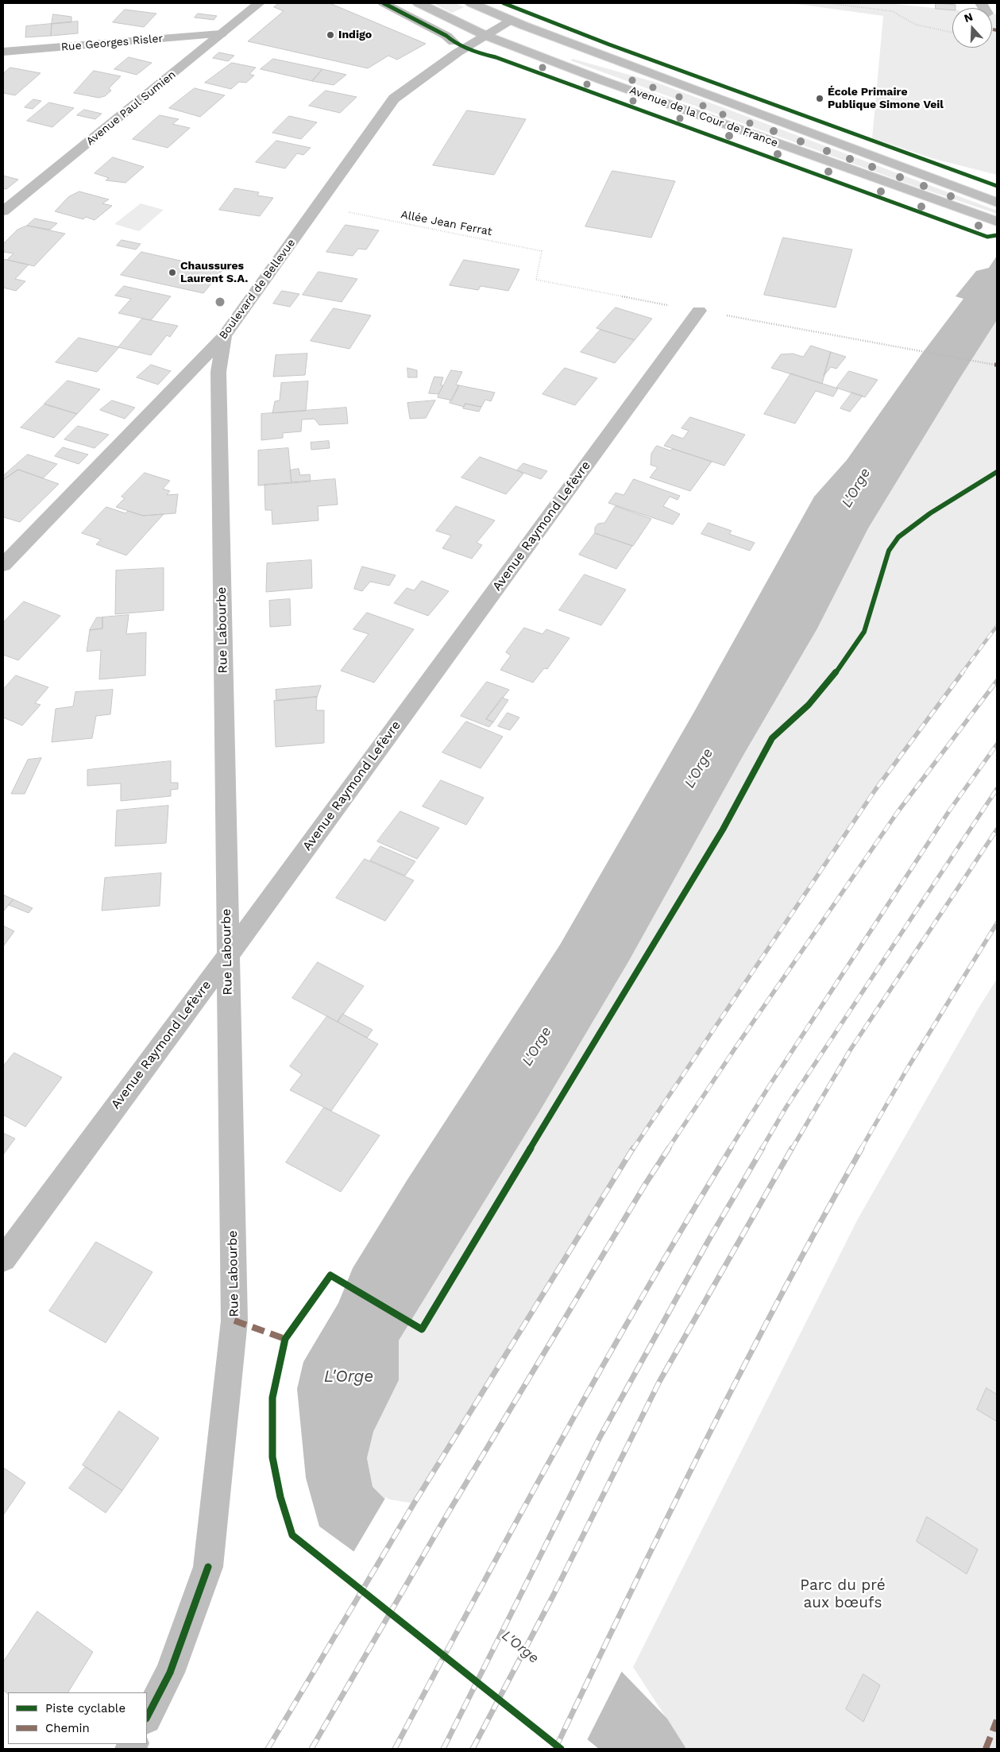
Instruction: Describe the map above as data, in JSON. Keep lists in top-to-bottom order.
{
  "streets": {
    "street": [
      "Rue Georges Risler",
      "Avenue Paul Sumien",
      "Avenue de la Cour de France",
      "Boulevard de Bellevue",
      "Avenue Raymond Lefèvre",
      "Rue Labourbe"
    ],
    "path": ["Allée Jean Ferrat"]
  },
  "crossings": [
    ["Rue Georges Risler", "Avenue Paul Sumien"],
    ["Avenue de la Cour de France", "Boulevard de Bellevue"],
    ["Allée Jean Ferrat", "Boulevard de Bellevue"],
    ["Boulevard de Bellevue", "Rue Labourbe"],
    ["Avenue Raymond Lefèvre", "Rue Labourbe"]
  ],
  "water": ["L'Orge"],
  "parks": ["Parc du pré aux bœufs"],
  "places": ["Indigo", "École Primaire Publique Simone Veil", "Chaussures Laurent S.A."],
  "legend": ["Piste cyclable", "Chemin"],
  "north": "top"
}
